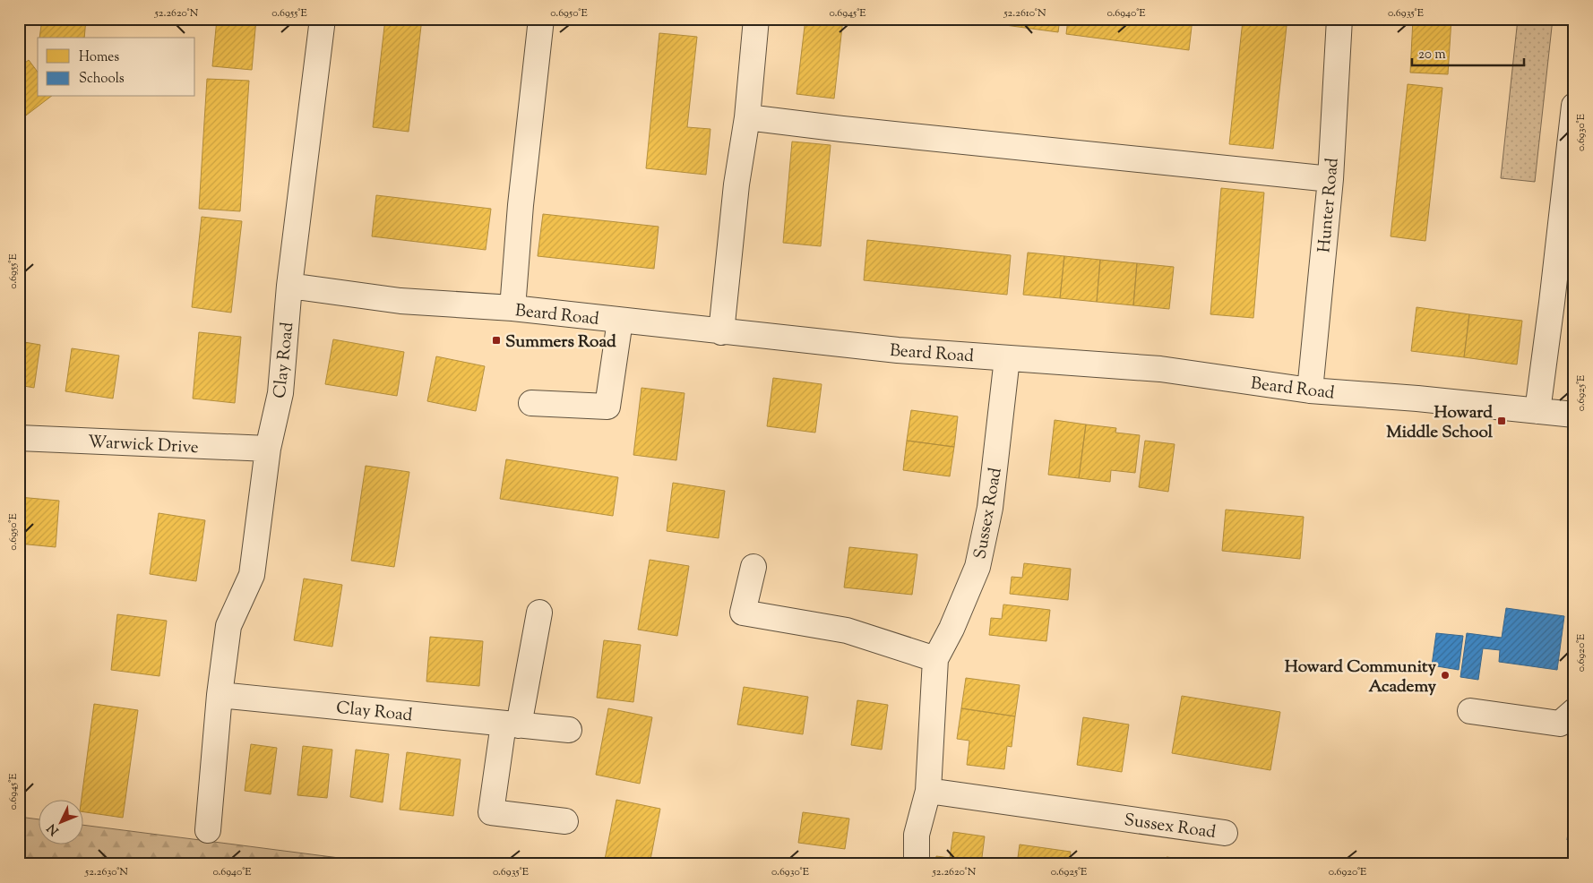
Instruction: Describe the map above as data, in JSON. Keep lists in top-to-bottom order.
{
  "streets": {
    "street": [
      "Hunter Road",
      "Beard Road",
      "Clay Road",
      "Warwick Drive",
      "Sussex Road"
    ]
  },
  "crossings": [
    ["Hunter Road", "Beard Road"],
    ["Beard Road", "Clay Road"],
    ["Beard Road", "Sussex Road"],
    ["Clay Road", "Warwick Drive"]
  ],
  "places": {
    "transit": ["Summers Road", "Howard Middle School"],
    "other": ["Howard Community Academy"]
  },
  "legend": ["Homes", "Schools"],
  "scale_bar": "20 m",
  "north": "bottom left",
  "coordinates": [
    "52.2620°N",
    "0.6955°E",
    "0.6950°E",
    "0.6945°E",
    "52.2610°N",
    "0.6940°E",
    "0.6935°E",
    "0.6930°E",
    "0.6925°E",
    "0.6920°E",
    "52.2630°N"
  ]
}
